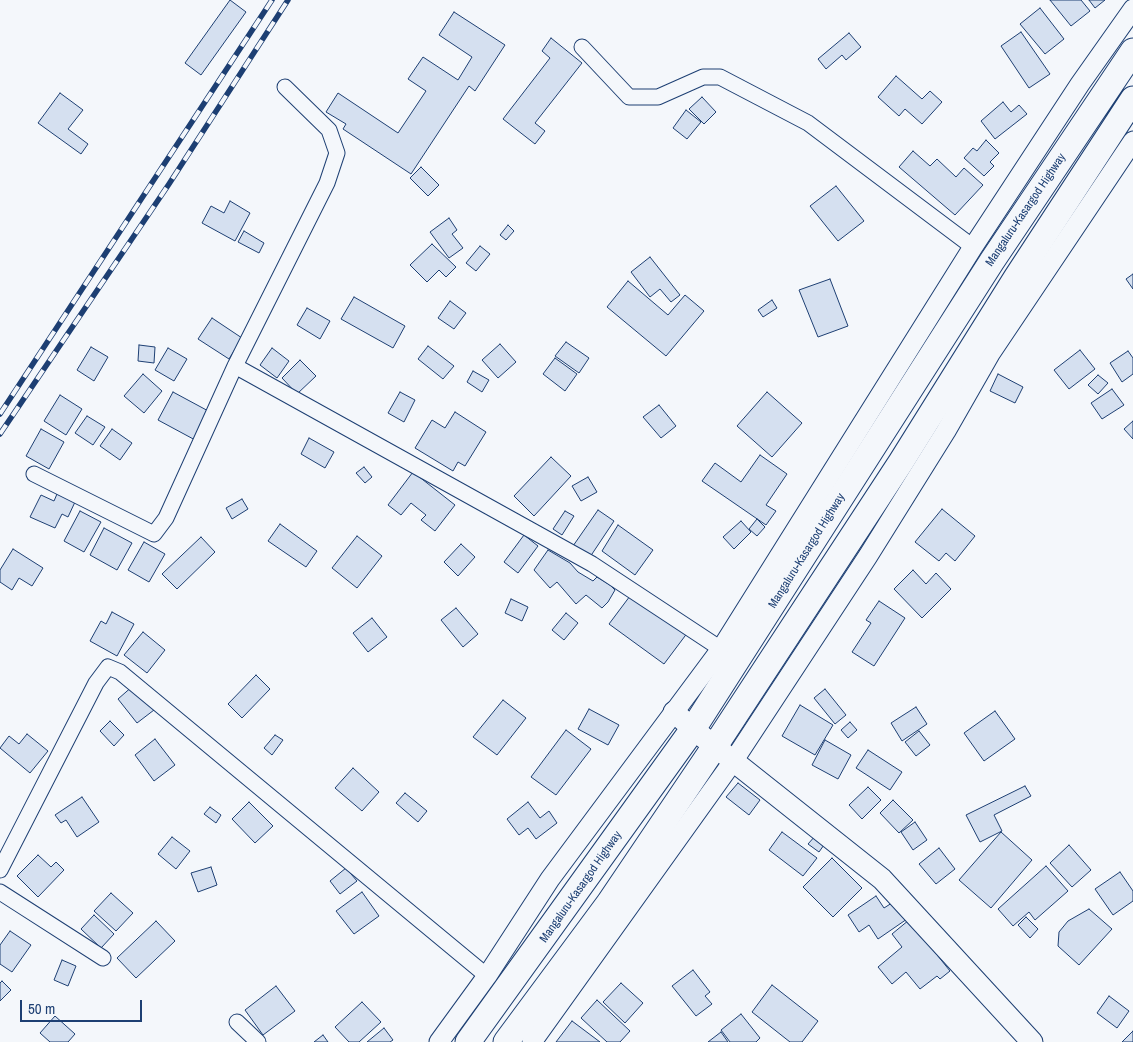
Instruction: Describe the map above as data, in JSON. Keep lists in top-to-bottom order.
{
  "streets": {
    "highway": ["Mangaluru-Kasargod Highway"]
  },
  "scale_bar": "50 m"
}
